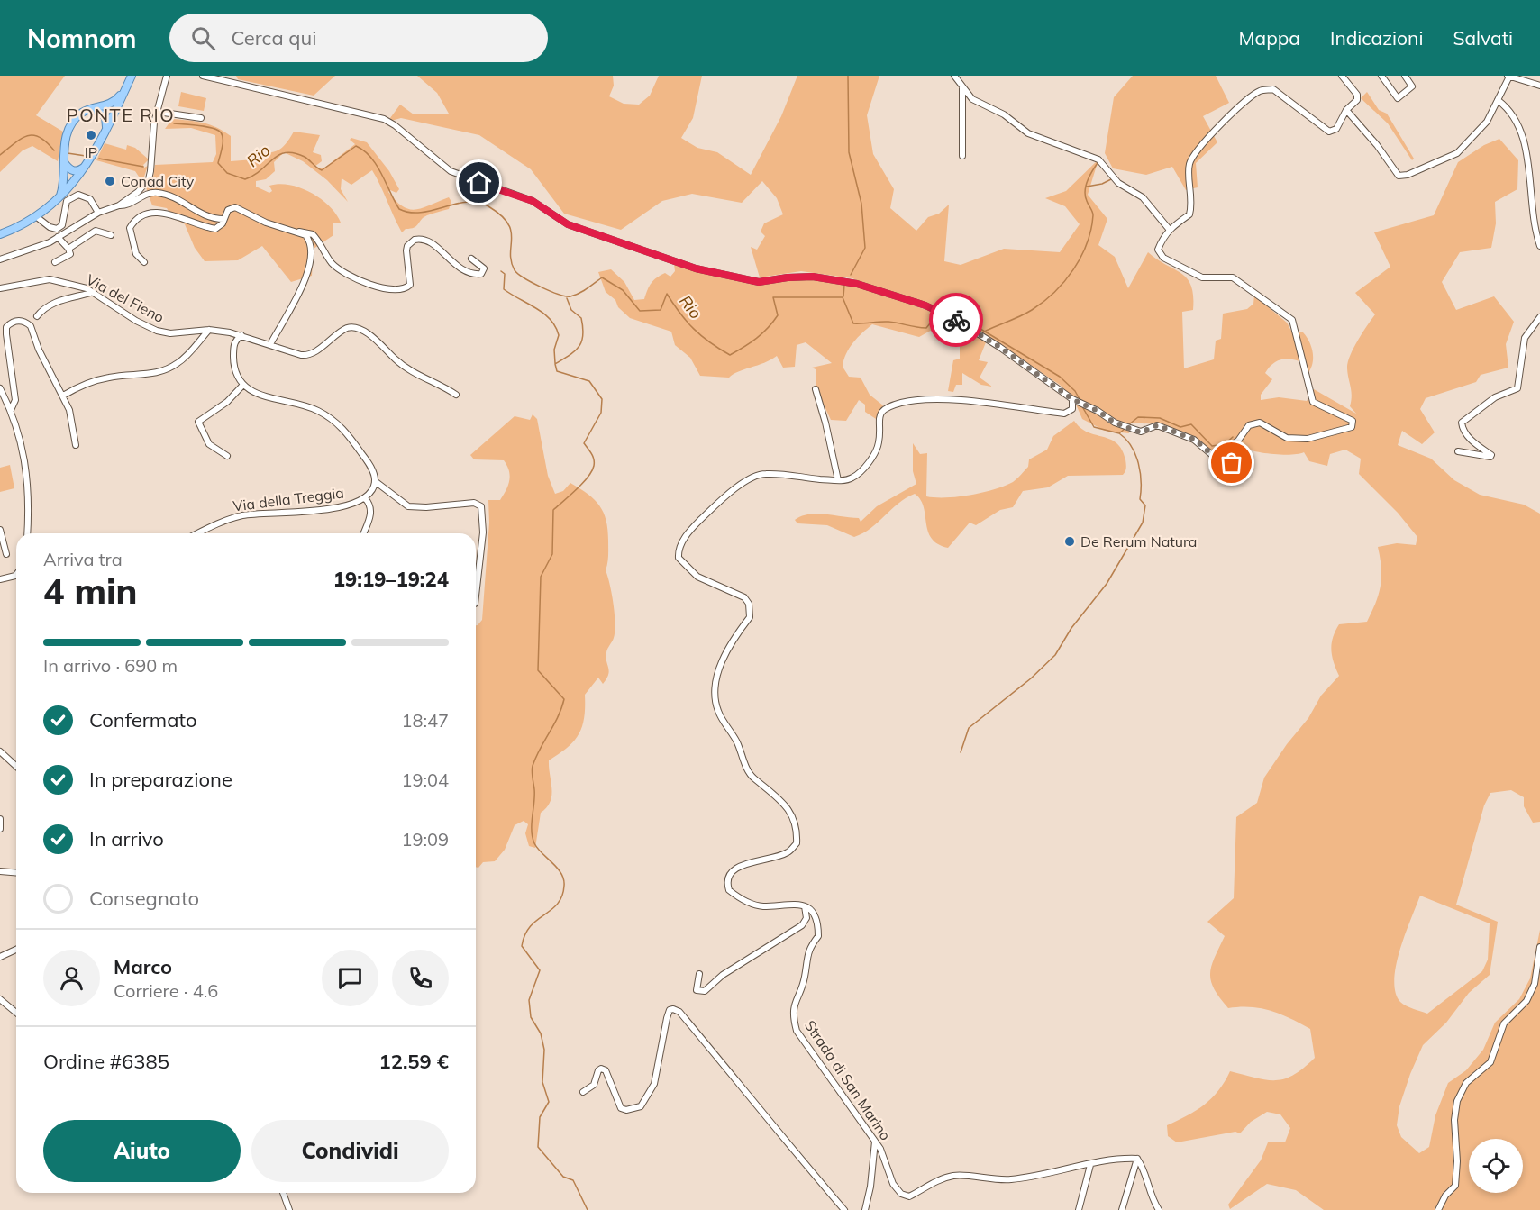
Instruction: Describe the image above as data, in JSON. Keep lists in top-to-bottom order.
{
  "streets": {
    "street": ["Via del Fieno", "Via della Treggia", "Strada di San Marino"]
  },
  "districts": ["PONTE RIO"],
  "water": ["Rio"],
  "places": ["IP", "Conad City", "De Rerum Natura"],
  "page": {
    "header": "Nomnom",
    "search": "Cerca qui",
    "nav": ["Mappa", "Indicazioni", "Salvati"],
    "heading": ["4 min", "Arriva tra", "19:19–19:24"],
    "panel": [
      "Marco",
      "Corriere · 4.6",
      "Ordine #6385",
      "12.59 €"
    ],
    "bar": "In arrivo · 690 m",
    "list": [
      ["Confermato", "18:47"],
      ["In preparazione", "19:04"],
      ["In arrivo", "19:09"],
      "Consegnato"
    ],
    "buttons": ["Aiuto", "Condividi"]
  }
}
